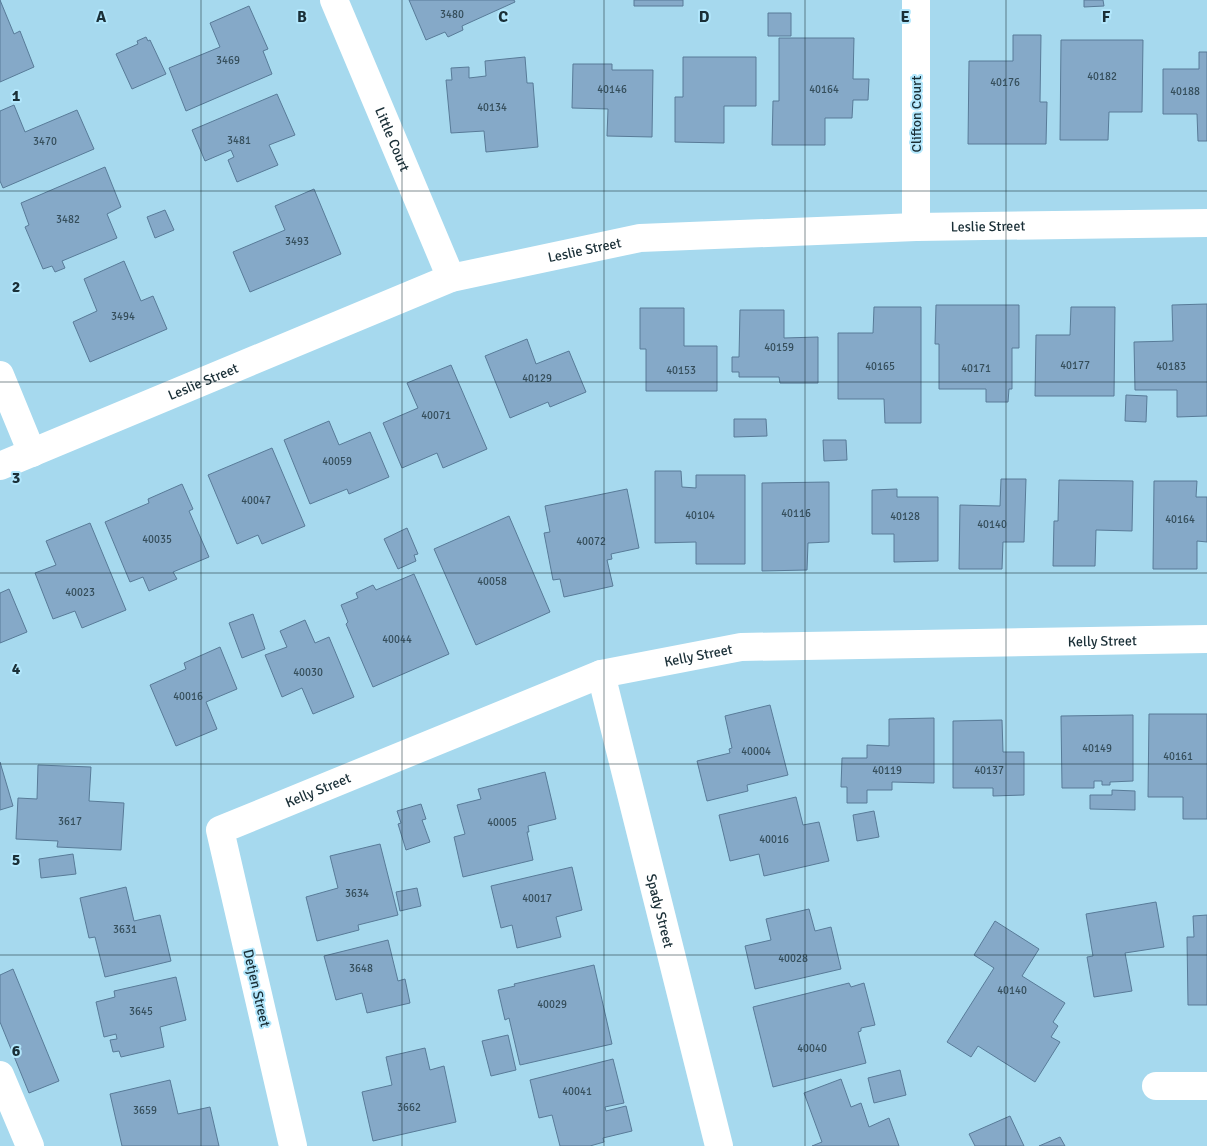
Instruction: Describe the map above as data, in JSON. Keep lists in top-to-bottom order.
{
  "streets": {
    "street": [
      "Clifton Court",
      "Little Court",
      "Leslie Street",
      "Kelly Street",
      "Spady Street",
      "Detjen Street"
    ]
  },
  "crossings": [
    ["Clifton Court", "Leslie Street"],
    ["Little Court", "Leslie Street"],
    ["Kelly Street", "Spady Street"],
    ["Kelly Street", "Detjen Street"]
  ],
  "house_numbers": [
    "3480",
    "3469",
    "40182",
    "40176",
    "40146",
    "40164",
    "40188",
    "40134",
    "3481",
    "3470",
    "3482",
    "3493",
    "3494",
    "40159",
    "40177",
    "40165",
    "40183",
    "40171",
    "40153",
    "40129",
    "40071",
    "40059",
    "40047",
    "40116",
    "40104",
    "40128",
    "40164",
    "40140",
    "40035",
    "40072",
    "40058",
    "40023",
    "40044",
    "40030",
    "40016",
    "40149",
    "40004",
    "40161",
    "40119",
    "40137",
    "3617",
    "40005",
    "40016",
    "3634",
    "40017",
    "3631",
    "40028",
    "3648",
    "40140",
    "40029",
    "3645",
    "40040",
    "40041",
    "3662",
    "3659"
  ],
  "grid": {
    "columns": [
      "A",
      "B",
      "C",
      "D",
      "E",
      "F"
    ],
    "rows": [
      "1",
      "2",
      "3",
      "4",
      "5",
      "6"
    ]
  }
}
